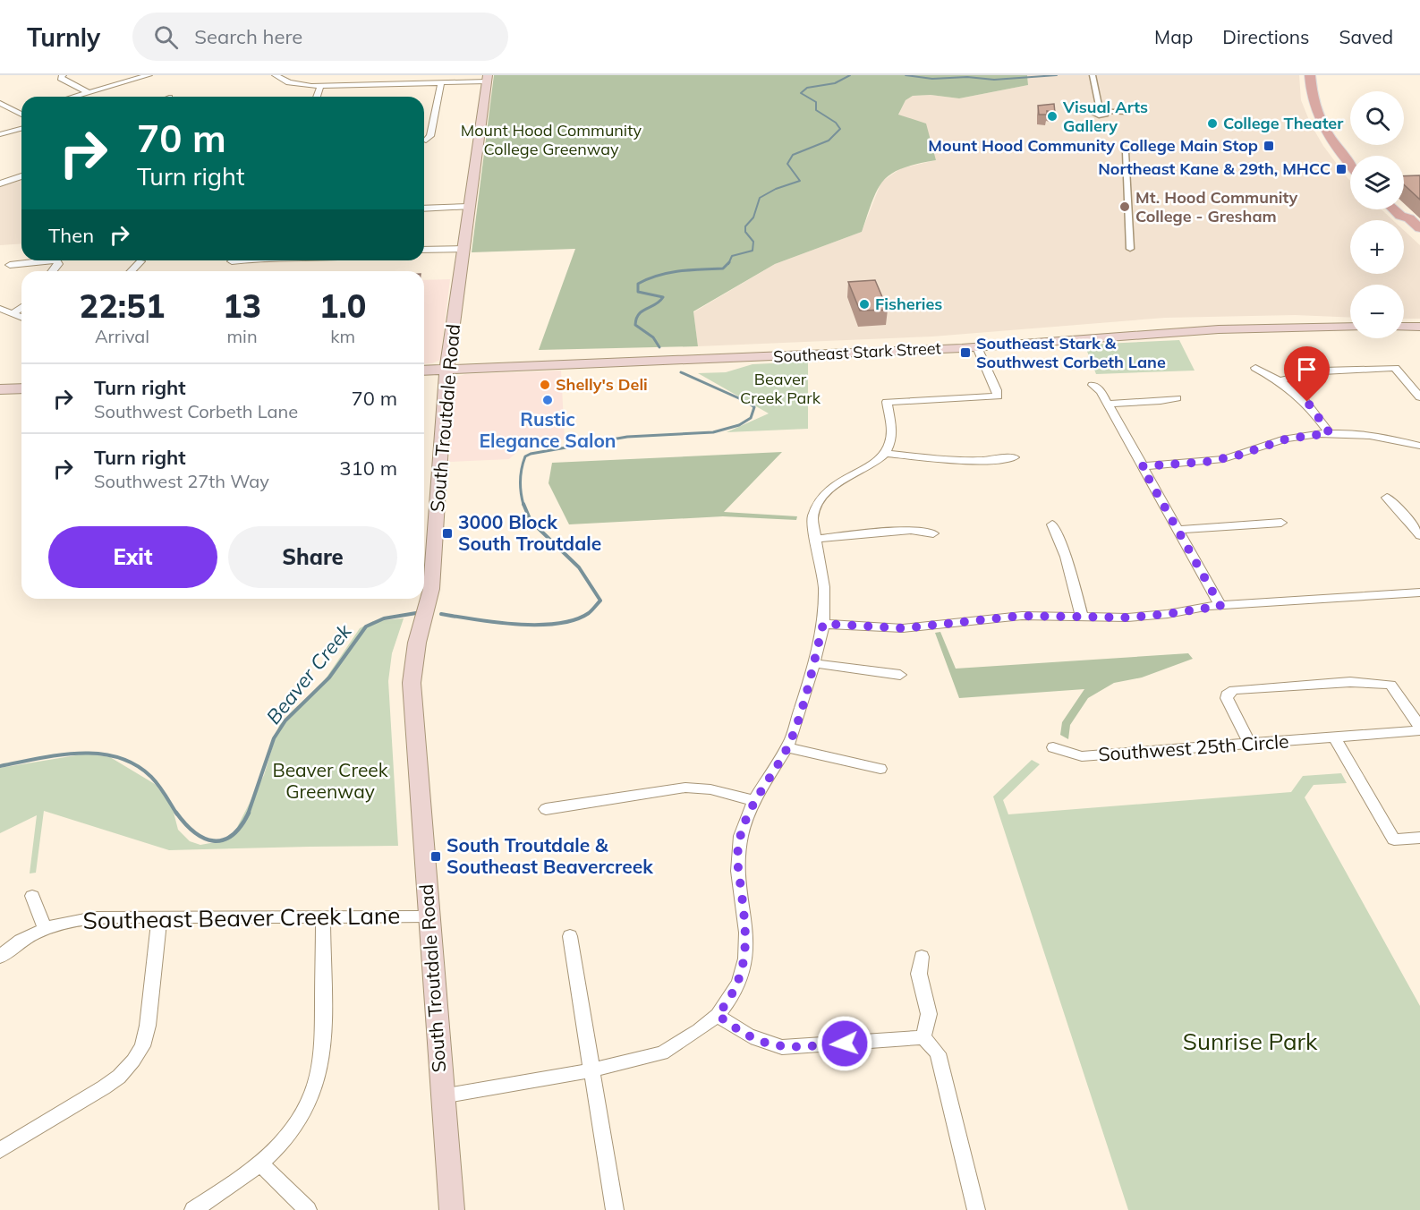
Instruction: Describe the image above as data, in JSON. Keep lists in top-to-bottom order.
{
  "streets": {
    "main road": ["Southeast Stark Street", "South Troutdale Road"],
    "street": ["Southwest 25th Circle", "Southeast Beaver Creek Lane"]
  },
  "crossings": [
    ["Southeast Stark Street", "South Troutdale Road"],
    ["South Troutdale Road", "Southeast Beaver Creek Lane"]
  ],
  "water": ["Beaver Creek"],
  "parks": [
    "Mount Hood Community College Greenway",
    "Beaver Creek Park",
    "Beaver Creek Greenway",
    "Sunrise Park"
  ],
  "places": {
    "other": [
      "Visual Arts Gallery",
      "College Theater",
      "Mt. Hood Community College - Gresham",
      "Fisheries",
      "Shelly's Deli",
      "Rustic Elegance Salon"
    ],
    "transit": [
      "Mount Hood Community College Main Stop",
      "Northeast Kane & 29th, MHCC",
      "Southeast Stark & Southwest Corbeth Lane",
      "3000 Block South Troutdale",
      "South Troutdale & Southeast Beavercreek"
    ]
  },
  "page": {
    "header": "Turnly",
    "search": "Search here",
    "nav": ["Map", "Directions", "Saved"],
    "map_buttons": ["+", "−"],
    "turn": ["70 m", "Turn right"],
    "then": "Then",
    "eta": [
      "22:51",
      "Arrival",
      "13",
      "min",
      "1.0",
      "km"
    ],
    "list": [
      {
        "name": "Turn right",
        "note": "Southwest Corbeth Lane",
        "value": "70 m"
      },
      {
        "name": "Turn right",
        "note": "Southwest 27th Way",
        "value": "310 m"
      }
    ],
    "buttons": ["Exit", "Share"]
  }
}
